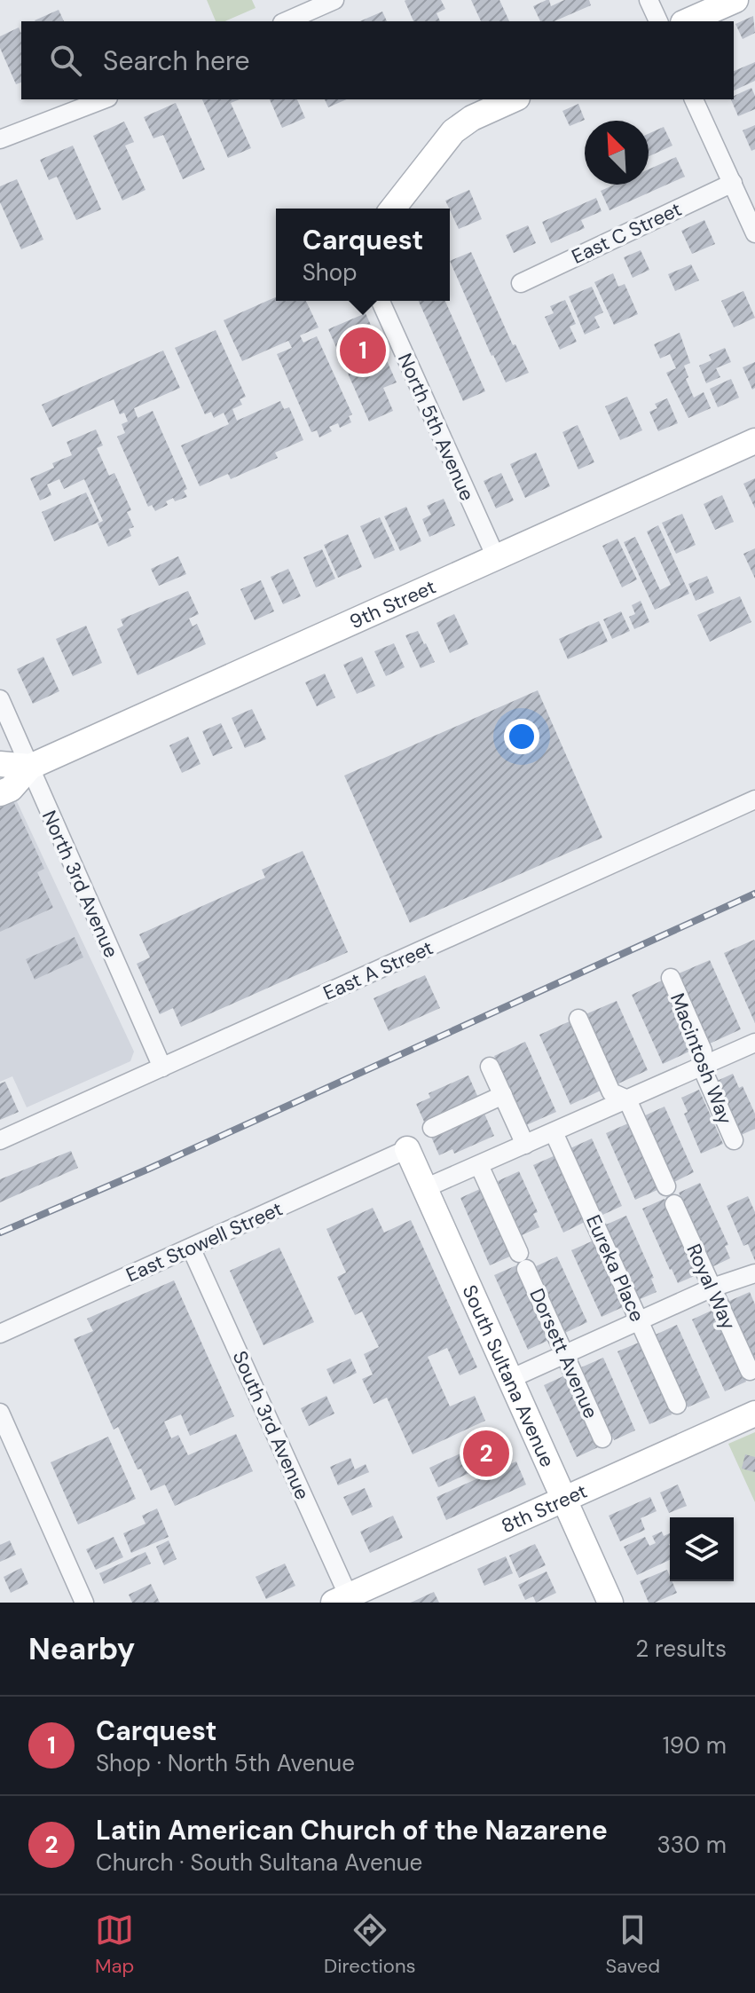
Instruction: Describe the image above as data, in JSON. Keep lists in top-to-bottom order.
{
  "streets": {
    "street": [
      "East C Street",
      "North 5th Avenue",
      "9th Street",
      "North 3rd Avenue",
      "East A Street",
      "Macintosh Way",
      "East Stowell Street",
      "Eureka Place",
      "Royal Way",
      "Dorsett Avenue",
      "South Sultana Avenue",
      "South 3rd Avenue",
      "8th Street"
    ]
  },
  "crossings": [
    ["North 5th Avenue", "9th Street"],
    ["9th Street", "North 3rd Avenue"],
    ["North 3rd Avenue", "East A Street"],
    ["East Stowell Street", "South Sultana Avenue"],
    ["East Stowell Street", "South 3rd Avenue"],
    ["South Sultana Avenue", "8th Street"],
    ["South 3rd Avenue", "8th Street"]
  ],
  "north": "top left",
  "page": {
    "search": "Search here",
    "popup": ["Carquest", "Shop"],
    "pins": ["1", "2"],
    "heading": ["Nearby", "2 results"],
    "list": [
      {
        "mark": "1",
        "name": "Carquest",
        "note": "Shop · North 5th Avenue",
        "value": "190 m"
      },
      {
        "mark": "2",
        "name": "Latin American Church of the Nazarene",
        "note": "Church · South Sultana Avenue",
        "value": "330 m"
      }
    ],
    "nav": ["Map", "Directions", "Saved"]
  }
}
